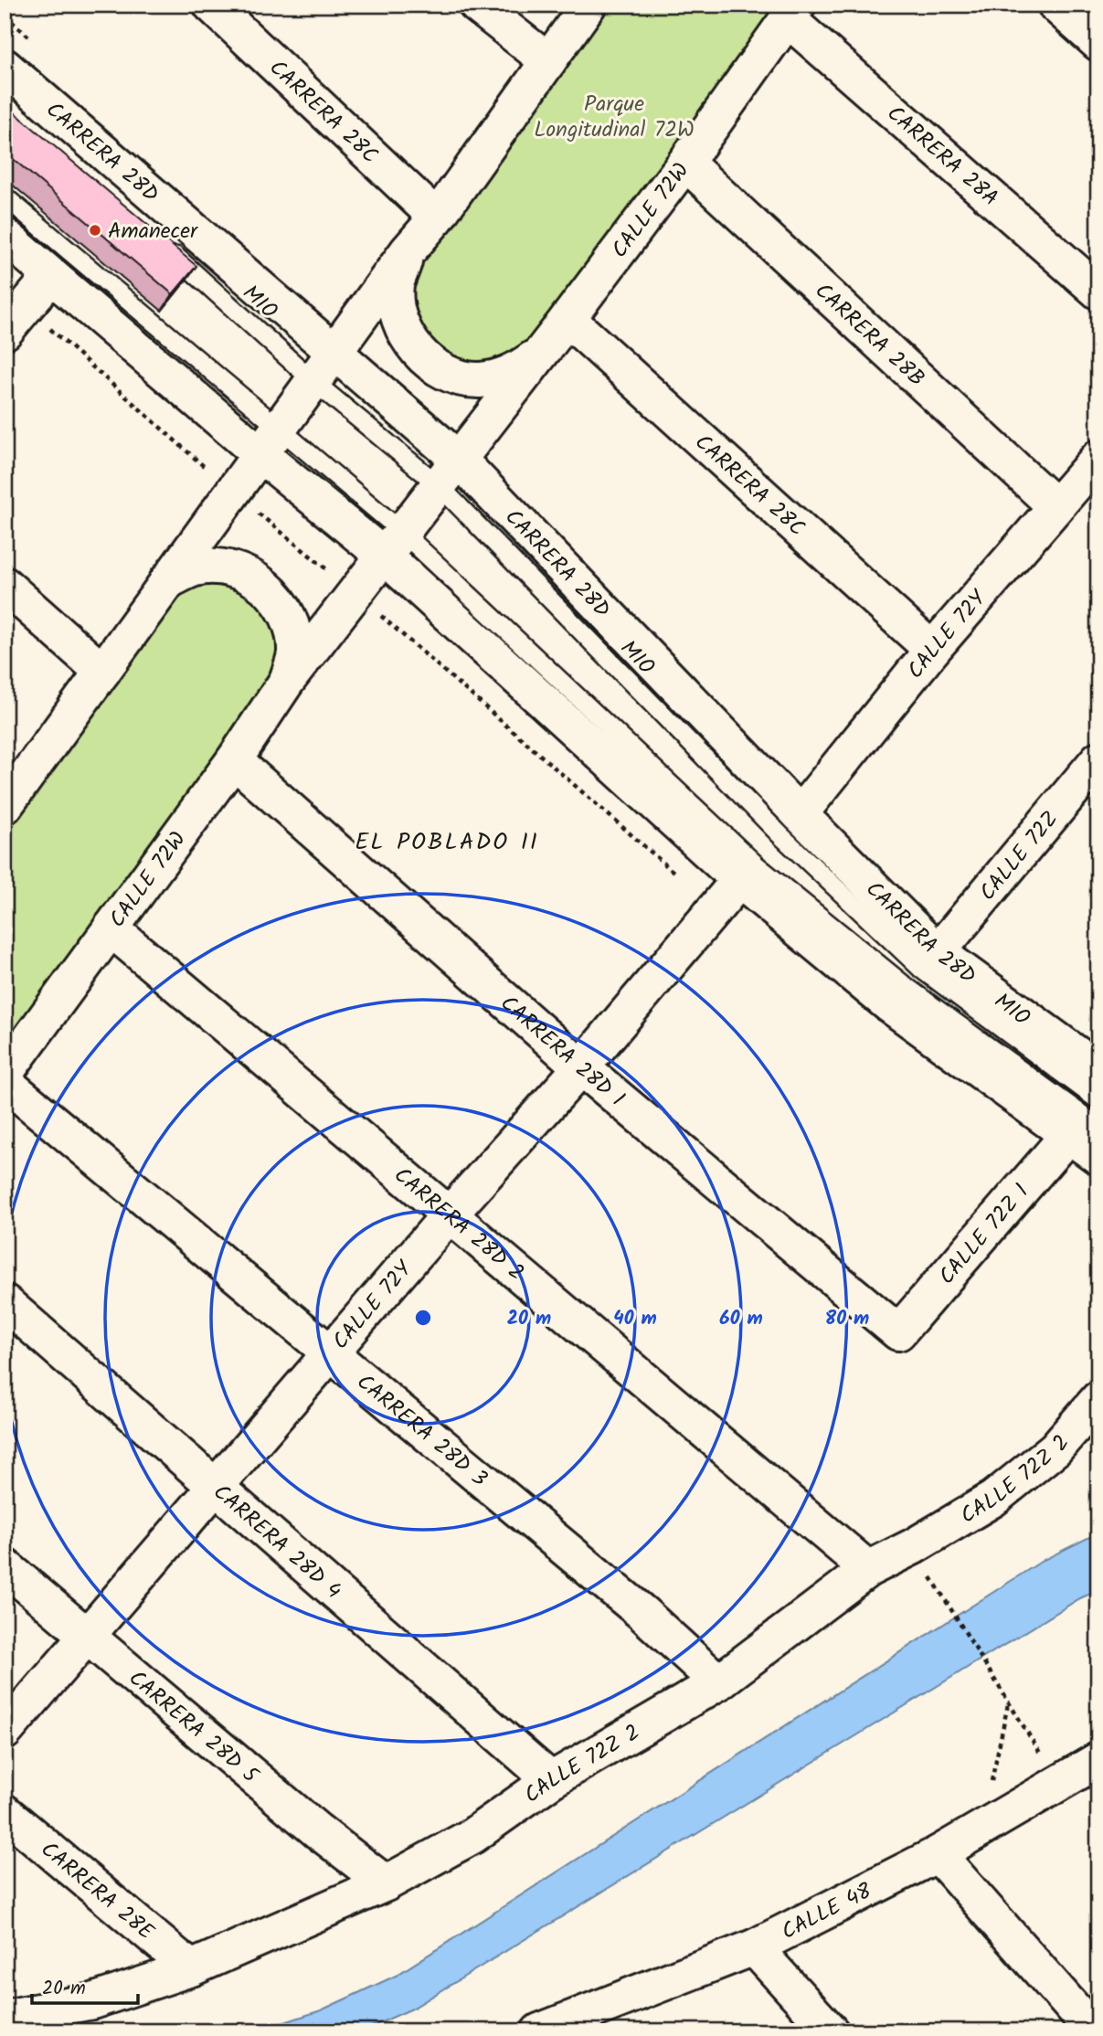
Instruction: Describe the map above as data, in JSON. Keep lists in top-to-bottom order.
{
  "streets": {
    "street": [
      "CARRERA 28C",
      "CARRERA 28D",
      "CARRERA 28A",
      "CALLE 72W",
      "CARRERA 28B",
      "CALLE 72Y",
      "CALLE 72Z",
      "CARRERA 28D 1",
      "CARRERA 28D 2",
      "CALLE 72Z 1",
      "CARRERA 28D 3",
      "CALLE 72Z 2",
      "CARRERA 28D 4",
      "CARRERA 28D 5",
      "CARRERA 28E",
      "CALLE 48"
    ],
    "lane": ["MIO"]
  },
  "crossings": [
    ["CARRERA 28C", "CALLE 72W"],
    ["CARRERA 28C", "CALLE 72Y"],
    ["CARRERA 28D", "CALLE 72W"],
    ["CARRERA 28D", "MIO"],
    ["CARRERA 28D", "CALLE 72Y"],
    ["CARRERA 28D", "CALLE 72Z"],
    ["CARRERA 28A", "CALLE 72W"],
    ["CALLE 72W", "MIO"],
    ["CALLE 72W", "CARRERA 28B"],
    ["CALLE 72W", "CARRERA 28D 1"],
    ["CALLE 72W", "CARRERA 28D 2"],
    ["MIO", "CALLE 72Z 1"],
    ["CARRERA 28B", "CALLE 72Y"],
    ["CALLE 72Y", "CARRERA 28D 1"],
    ["CALLE 72Y", "CARRERA 28D 2"],
    ["CALLE 72Y", "CARRERA 28D 3"],
    ["CALLE 72Y", "CARRERA 28D 4"],
    ["CALLE 72Y", "CARRERA 28D 5"],
    ["CARRERA 28D 1", "CALLE 72Z 1"],
    ["CARRERA 28D 2", "CALLE 72Z 2"],
    ["CARRERA 28D 3", "CALLE 72Z 2"],
    ["CALLE 72Z 2", "CARRERA 28D 4"],
    ["CALLE 72Z 2", "CARRERA 28D 5"],
    ["CALLE 72Z 2", "CARRERA 28E"]
  ],
  "districts": ["EL POBLADO II"],
  "parks": ["Parque Longitudinal 72W"],
  "places": ["Amanecer"],
  "scale_bar": "20 m",
  "rings": [
    "20 m",
    "40 m",
    "60 m",
    "80 m"
  ]
}
